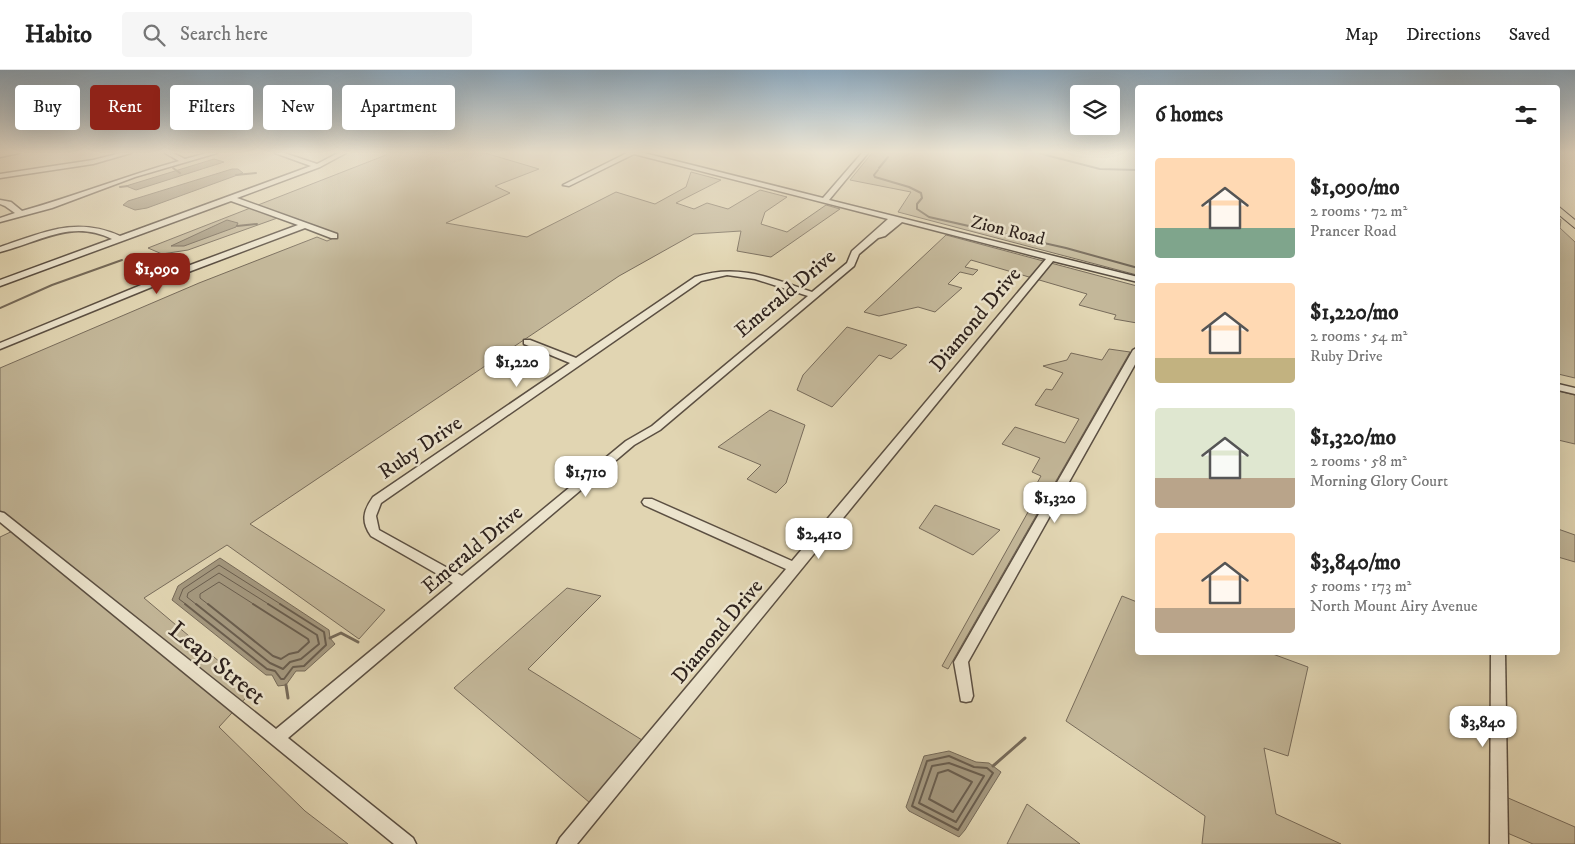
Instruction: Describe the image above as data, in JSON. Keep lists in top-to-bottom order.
{
  "streets": {
    "street": [
      "Zion Road",
      "Emerald Drive",
      "Diamond Drive",
      "Ruby Drive",
      "Leap Street"
    ]
  },
  "crossings": [
    ["Zion Road", "Emerald Drive"],
    ["Zion Road", "Diamond Drive"],
    ["Emerald Drive", "Ruby Drive"],
    ["Emerald Drive", "Leap Street"]
  ],
  "page": {
    "header": "Habito",
    "search": "Search here",
    "nav": ["Map", "Directions", "Saved"],
    "chip": [
      "Buy",
      "Rent",
      "Filters",
      "New",
      "Apartment"
    ],
    "heading": "6 homes",
    "list": [
      {
        "name": "$1,090/mo",
        "note": "2 rooms · 72 m² · Prancer Road"
      },
      {
        "name": "$1,220/mo",
        "note": "2 rooms · 54 m² · Ruby Drive"
      },
      {
        "name": "$1,320/mo",
        "note": "2 rooms · 58 m² · Morning Glory Court"
      },
      {
        "name": "$3,840/mo",
        "note": "5 rooms · 173 m² · North Mount Airy Avenue"
      }
    ],
    "price": [
      "$1,090",
      "$1,220",
      "$1,710",
      "$1,320",
      "$2,410",
      "$3,840"
    ]
  }
}
